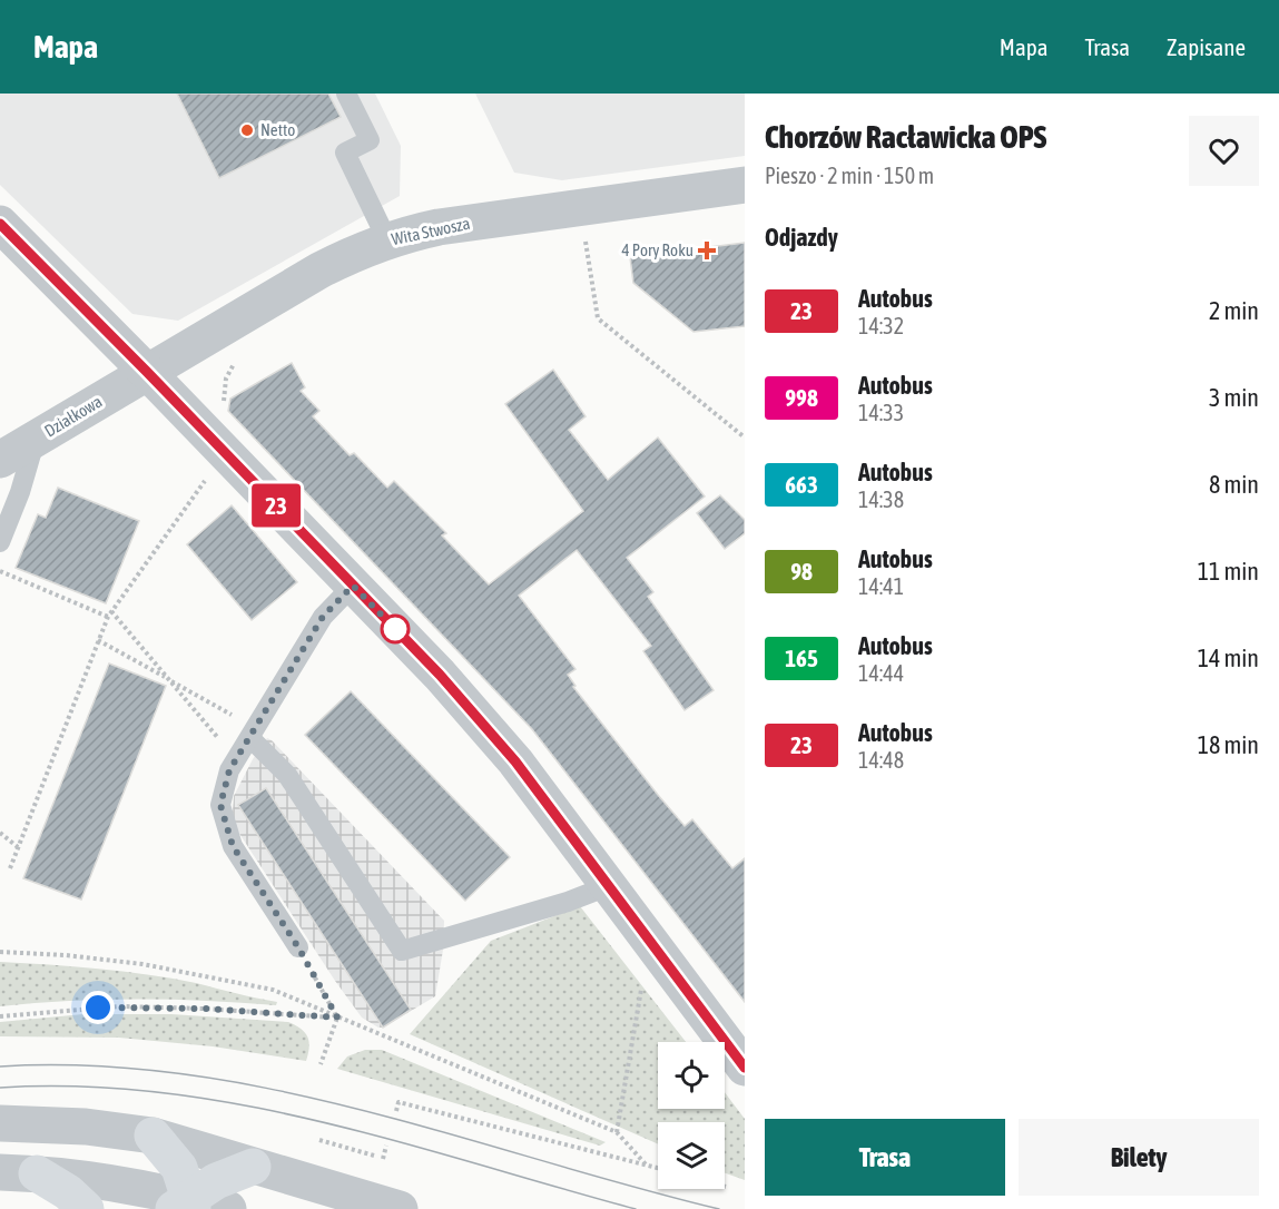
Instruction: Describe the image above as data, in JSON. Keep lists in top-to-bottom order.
{
  "streets": {
    "street": ["Wita Stwosza", "Działkowa"]
  },
  "crossings": [
    ["Wita Stwosza", "Działkowa"]
  ],
  "places": {
    "other": ["Netto"],
    "health": ["4 Pory Roku"]
  },
  "lines": ["bus line 23"],
  "page": {
    "header": "Mapa",
    "nav": ["Mapa", "Trasa", "Zapisane"],
    "on_map": "23",
    "heading": [
      ["Chorzów Racławicka OPS", "Pieszo · 2 min · 150 m"],
      "Odjazdy"
    ],
    "list": [
      {
        "mark": "23",
        "name": "Autobus",
        "note": "14:32",
        "value": "2 min"
      },
      {
        "mark": "998",
        "name": "Autobus",
        "note": "14:33",
        "value": "3 min"
      },
      {
        "mark": "663",
        "name": "Autobus",
        "note": "14:38",
        "value": "8 min"
      },
      {
        "mark": "98",
        "name": "Autobus",
        "note": "14:41",
        "value": "11 min"
      },
      {
        "mark": "165",
        "name": "Autobus",
        "note": "14:44",
        "value": "14 min"
      },
      {
        "mark": "23",
        "name": "Autobus",
        "note": "14:48",
        "value": "18 min"
      }
    ],
    "buttons": ["Trasa", "Bilety"]
  }
}
